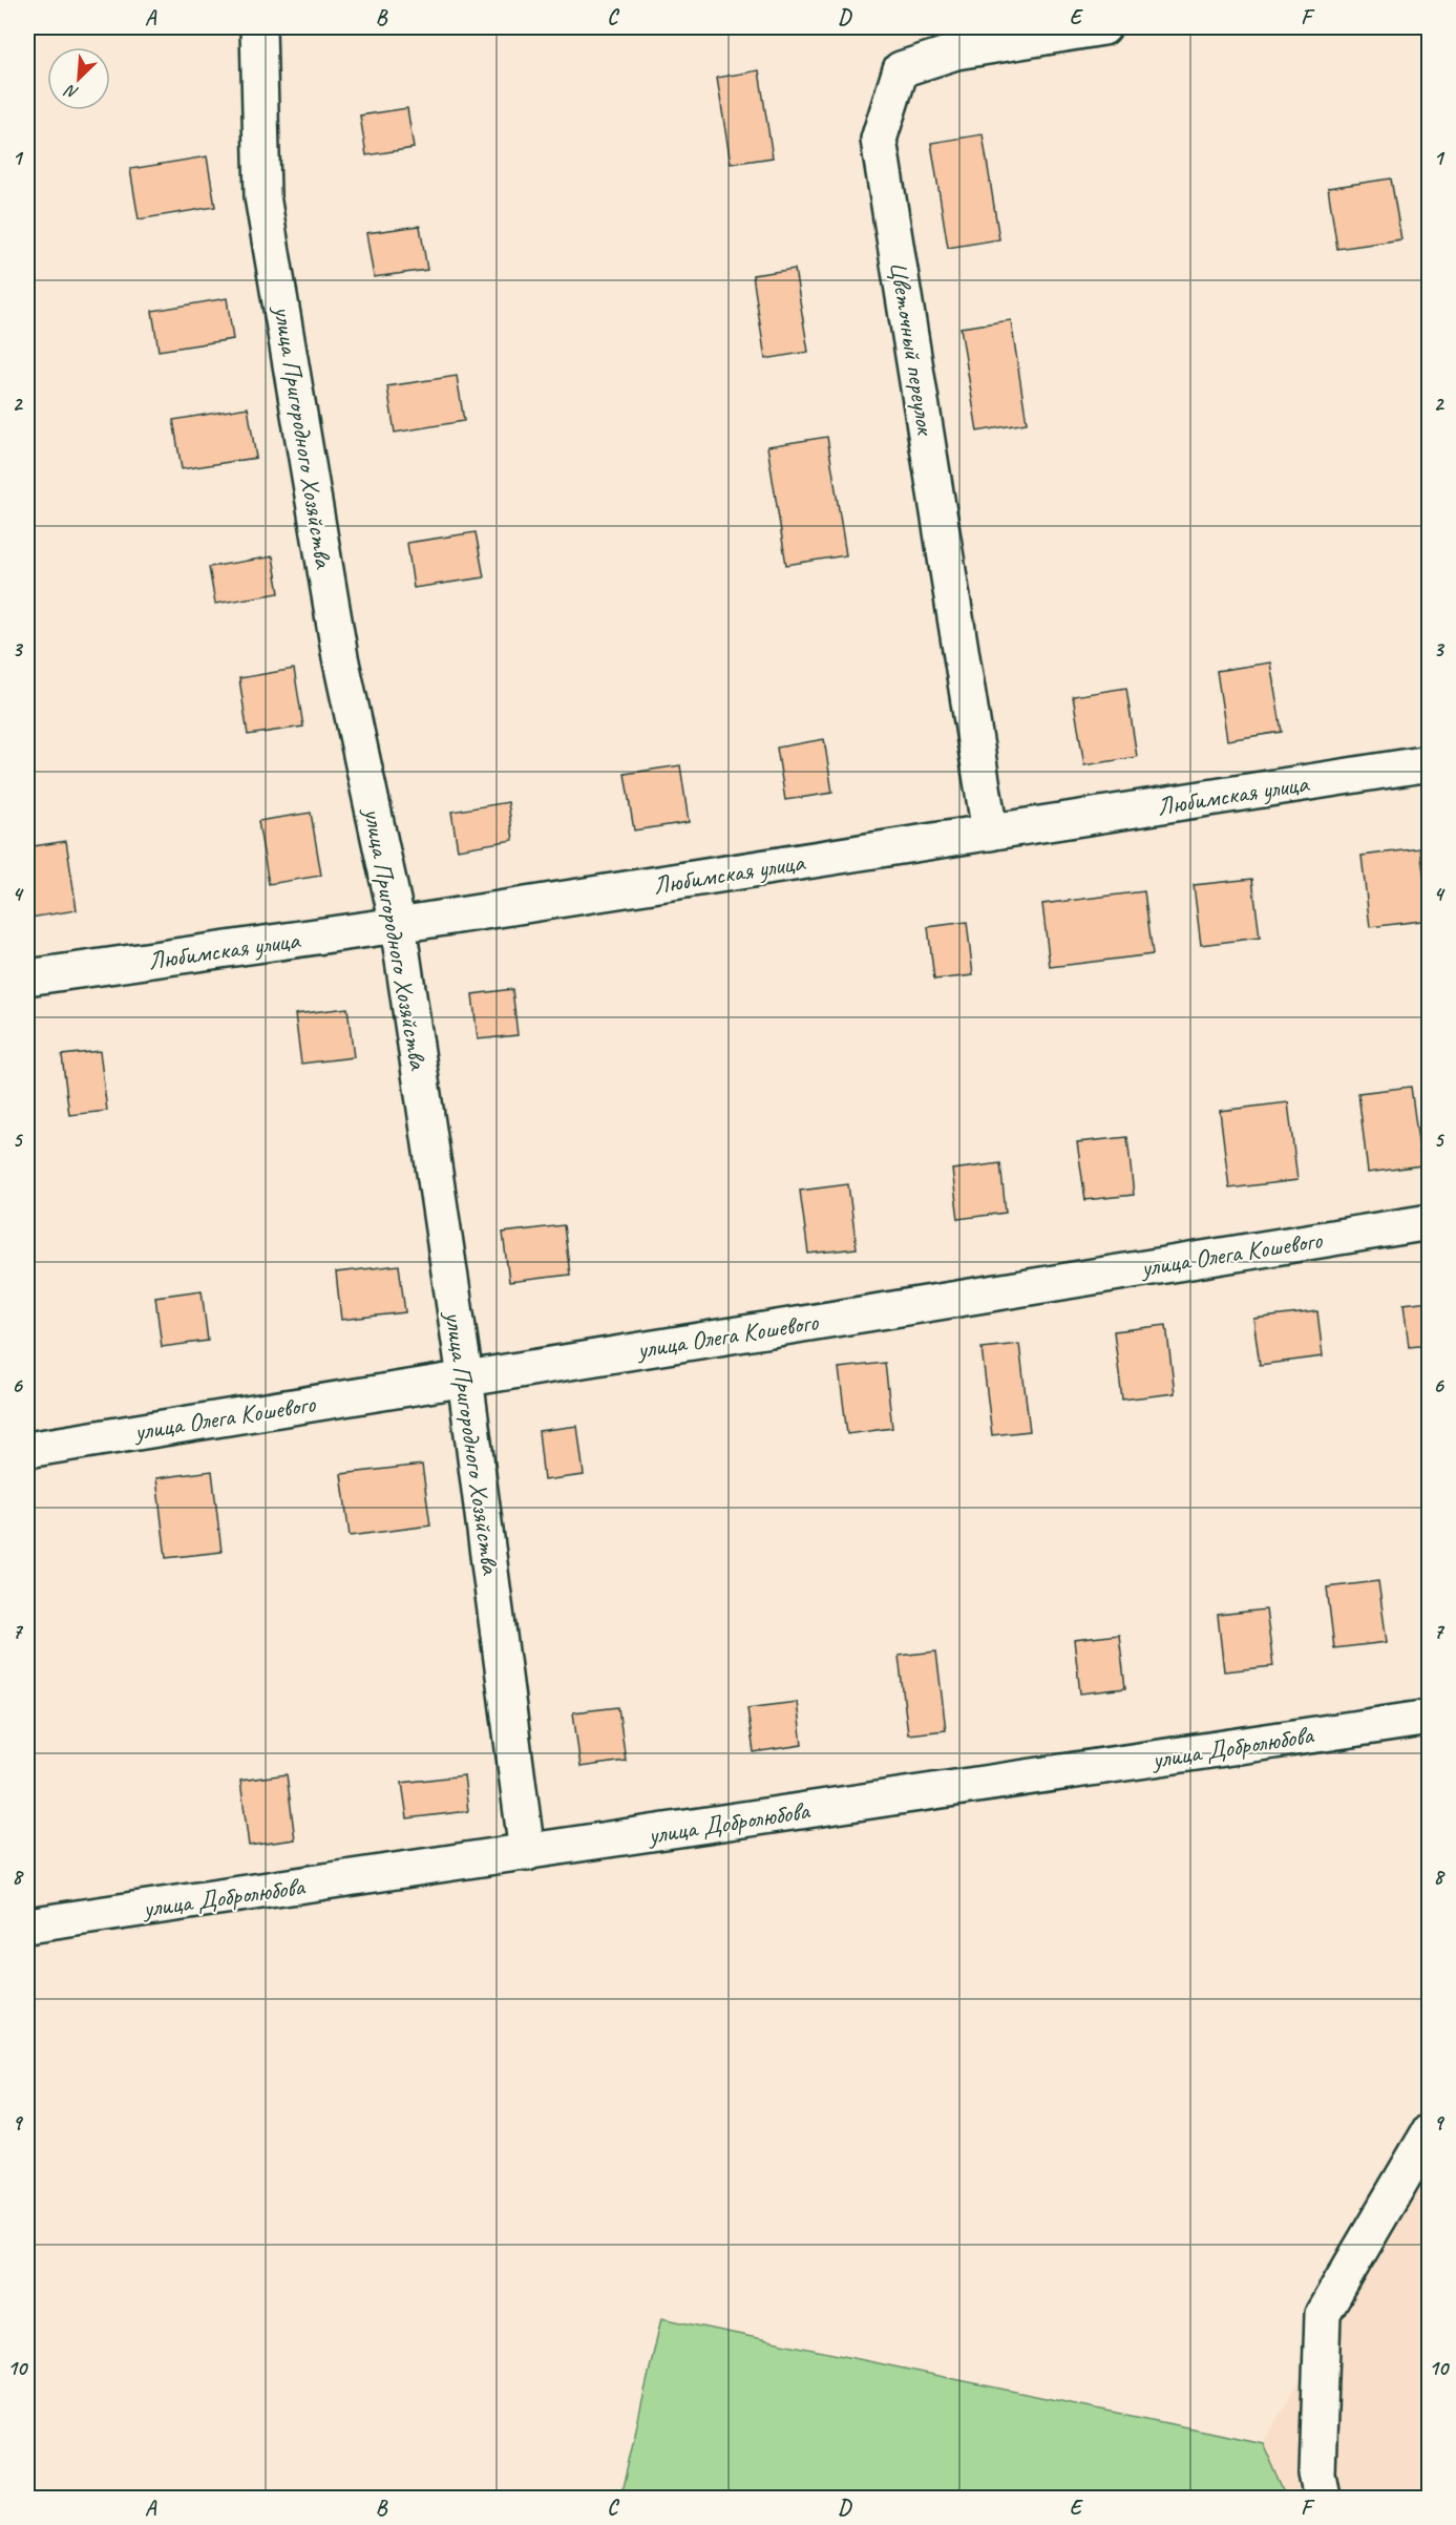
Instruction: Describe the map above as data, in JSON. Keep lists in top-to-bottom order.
{
  "streets": {
    "street": [
      "Цветочный переулок",
      "улица Пригородного Хозяйства",
      "Любимская улица",
      "улица Олега Кошевого",
      "улица Добролюбова"
    ]
  },
  "crossings": [
    ["Цветочный переулок", "Любимская улица"],
    ["улица Пригородного Хозяйства", "Любимская улица"],
    ["улица Пригородного Хозяйства", "улица Олега Кошевого"],
    ["улица Пригородного Хозяйства", "улица Добролюбова"]
  ],
  "north": "bottom left",
  "grid": {
    "columns": [
      "A",
      "B",
      "C",
      "D",
      "E",
      "F"
    ],
    "rows": [
      "1",
      "2",
      "3",
      "4",
      "5",
      "6",
      "7",
      "8",
      "9",
      "10"
    ]
  }
}
